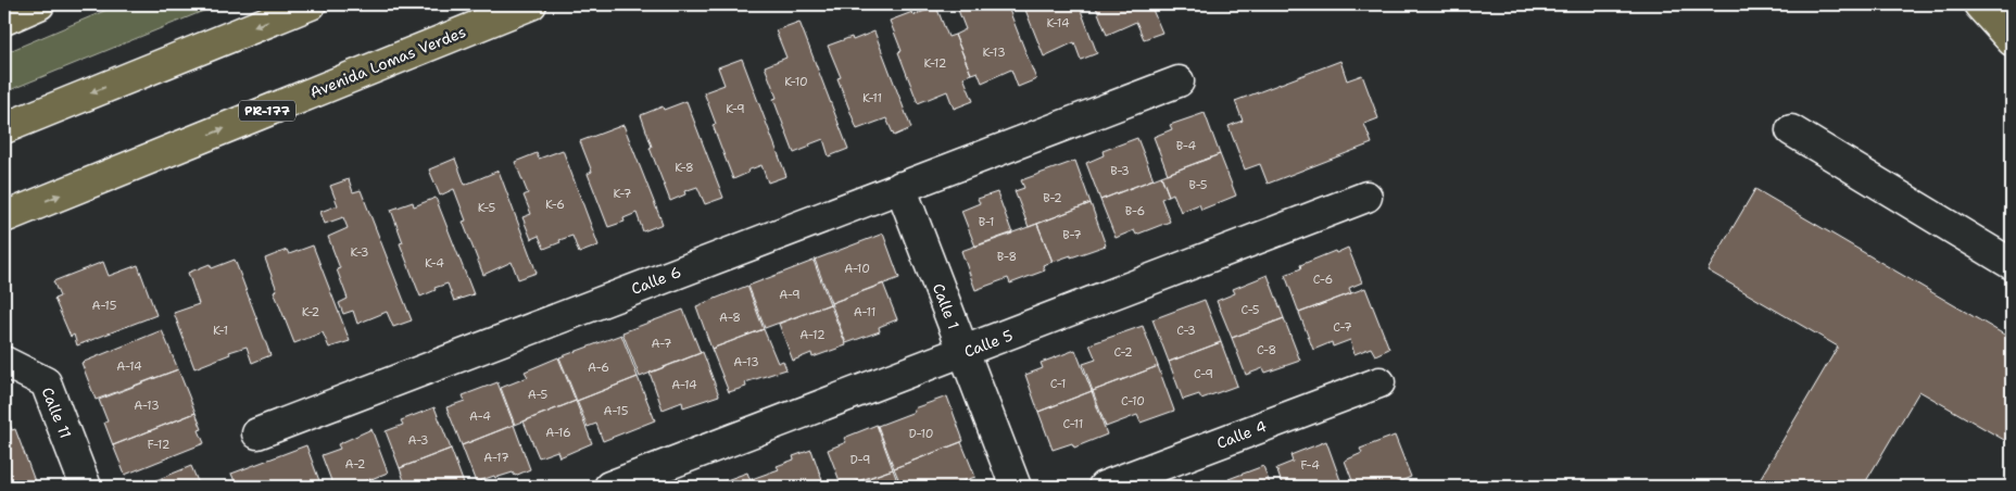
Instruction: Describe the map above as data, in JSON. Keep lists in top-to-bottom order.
{
  "streets": {
    "highway": ["Avenida Lomas Verdes", "PR-177"],
    "street": [
      "Calle 6",
      "Calle 1",
      "Calle 5",
      "Calle 11",
      "Calle 4"
    ]
  },
  "crossings": [
    ["Calle 6", "Calle 1"],
    ["Calle 1", "Calle 5"]
  ],
  "house_numbers": [
    "K-14",
    "K-13",
    "K-12",
    "K-10",
    "K-11",
    "K-9",
    "B-4",
    "K-8",
    "B-3",
    "B-5",
    "K-7",
    "B-2",
    "K-6",
    "K-5",
    "B-6",
    "B-1",
    "B-7",
    "K-3",
    "B-8",
    "K-4",
    "A-10",
    "C-6",
    "A-9",
    "A-15",
    "C-5",
    "K-2",
    "A-11",
    "A-8",
    "C-7",
    "K-1",
    "C-3",
    "A-12",
    "A-7",
    "C-8",
    "C-2",
    "A-13",
    "A-14",
    "A-6",
    "C-9",
    "C-1",
    "A-14",
    "A-5",
    "C-10",
    "A-13",
    "A-15",
    "A-4",
    "C-11",
    "A-16",
    "D-10",
    "A-3",
    "F-12",
    "A-17",
    "D-9",
    "A-2",
    "F-4"
  ]
}
